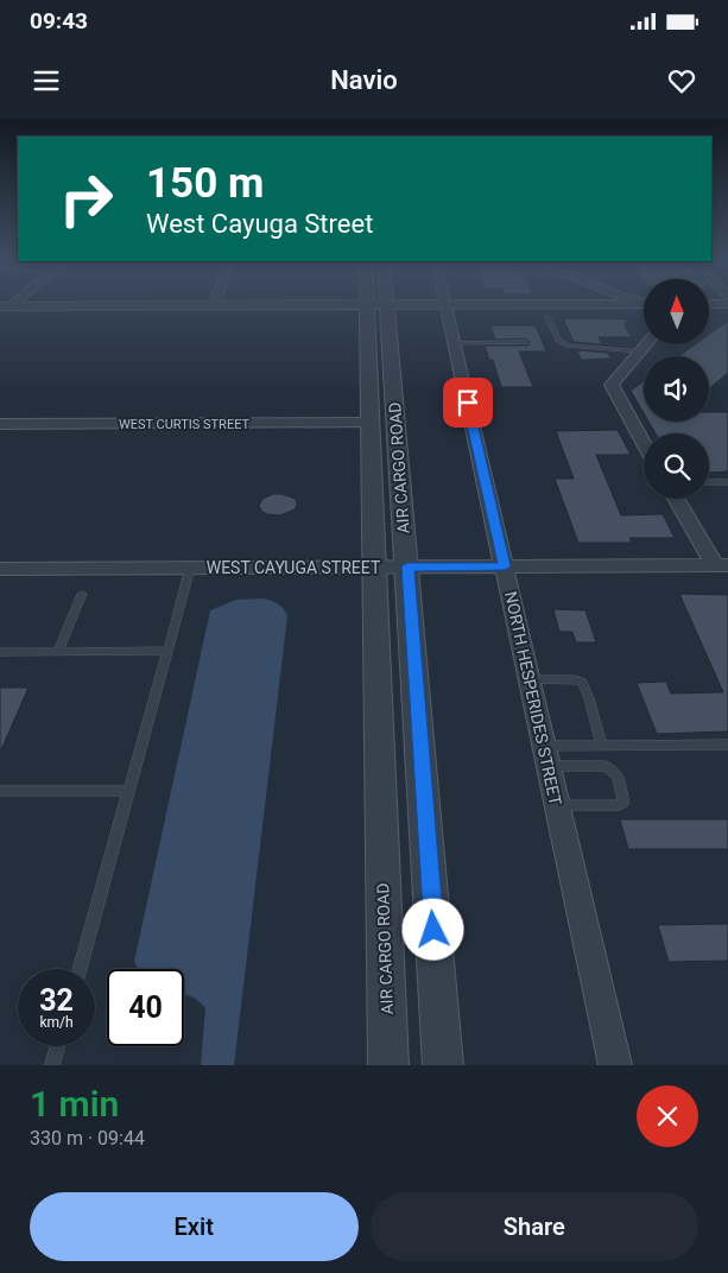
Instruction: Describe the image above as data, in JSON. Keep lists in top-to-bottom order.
{
  "streets": {
    "street": [
      "WEST CURTIS STREET",
      "AIR CARGO ROAD",
      "WEST CAYUGA STREET",
      "NORTH HESPERIDES STREET"
    ]
  },
  "crossings": [
    ["WEST CURTIS STREET", "AIR CARGO ROAD"],
    ["AIR CARGO ROAD", "WEST CAYUGA STREET"],
    ["WEST CAYUGA STREET", "NORTH HESPERIDES STREET"]
  ],
  "north": "top",
  "page": {
    "status": "09:43",
    "header": "Navio",
    "turn": ["150 m", "West Cayuga Street"],
    "speed": "32 km/h",
    "limit": "40",
    "heading": ["1 min", "330 m · 09:44"],
    "buttons": ["Exit", "Share"]
  }
}
